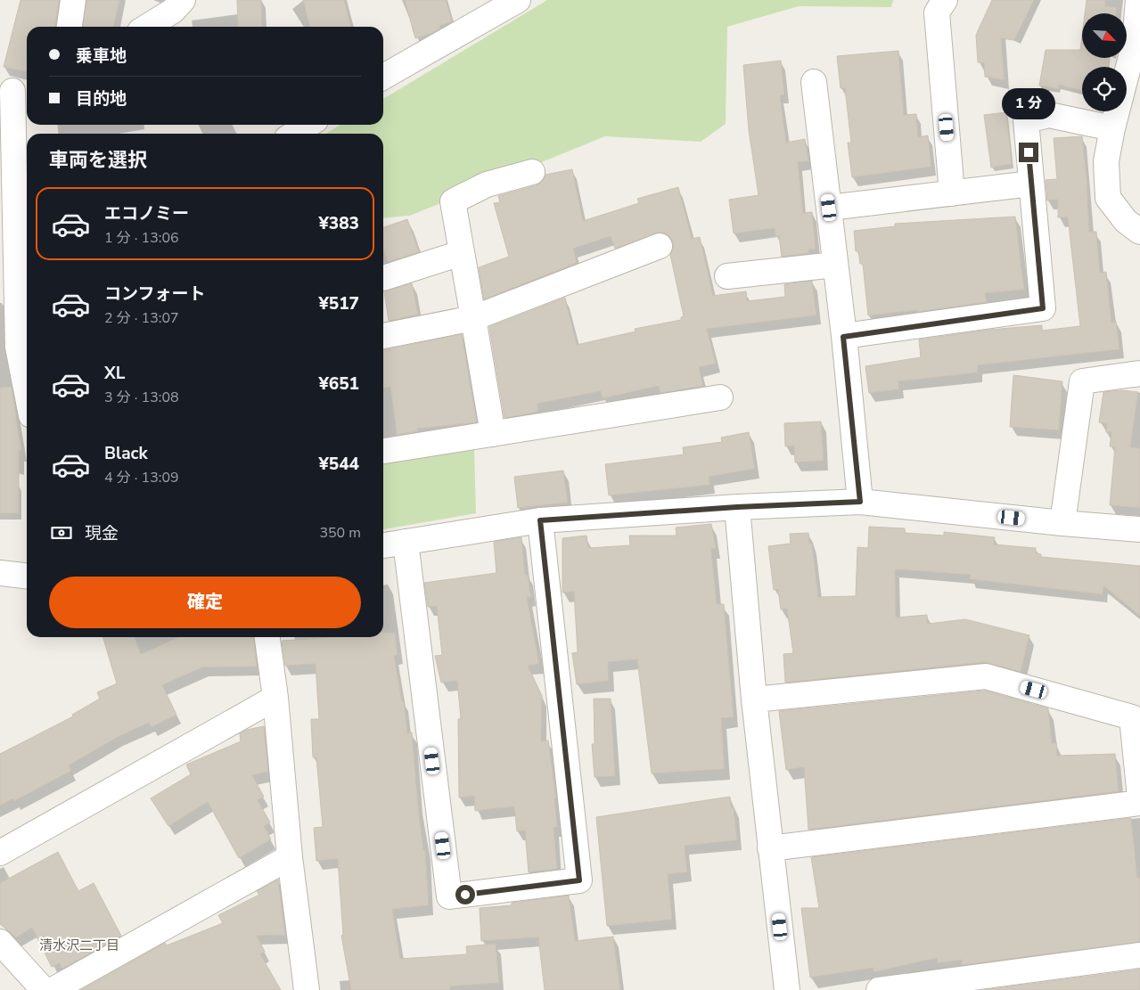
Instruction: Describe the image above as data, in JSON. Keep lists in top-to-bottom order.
{
  "districts": ["清水沢二丁目"],
  "north": "bottom right",
  "page": {
    "banner": ["乗車地", "目的地"],
    "bubble": "1 分",
    "heading": "車両を選択",
    "list": [
      {
        "name": "エコノミー",
        "note": "1 分 · 13:06",
        "value": "¥383"
      },
      {
        "name": "コンフォート",
        "note": "2 分 · 13:07",
        "value": "¥517"
      },
      {
        "name": "XL",
        "note": "3 分 · 13:08",
        "value": "¥651"
      },
      {
        "name": "Black",
        "note": "4 分 · 13:09",
        "value": "¥544"
      }
    ],
    "pay": ["現金", "350 m"],
    "buttons": "確定"
  }
}
